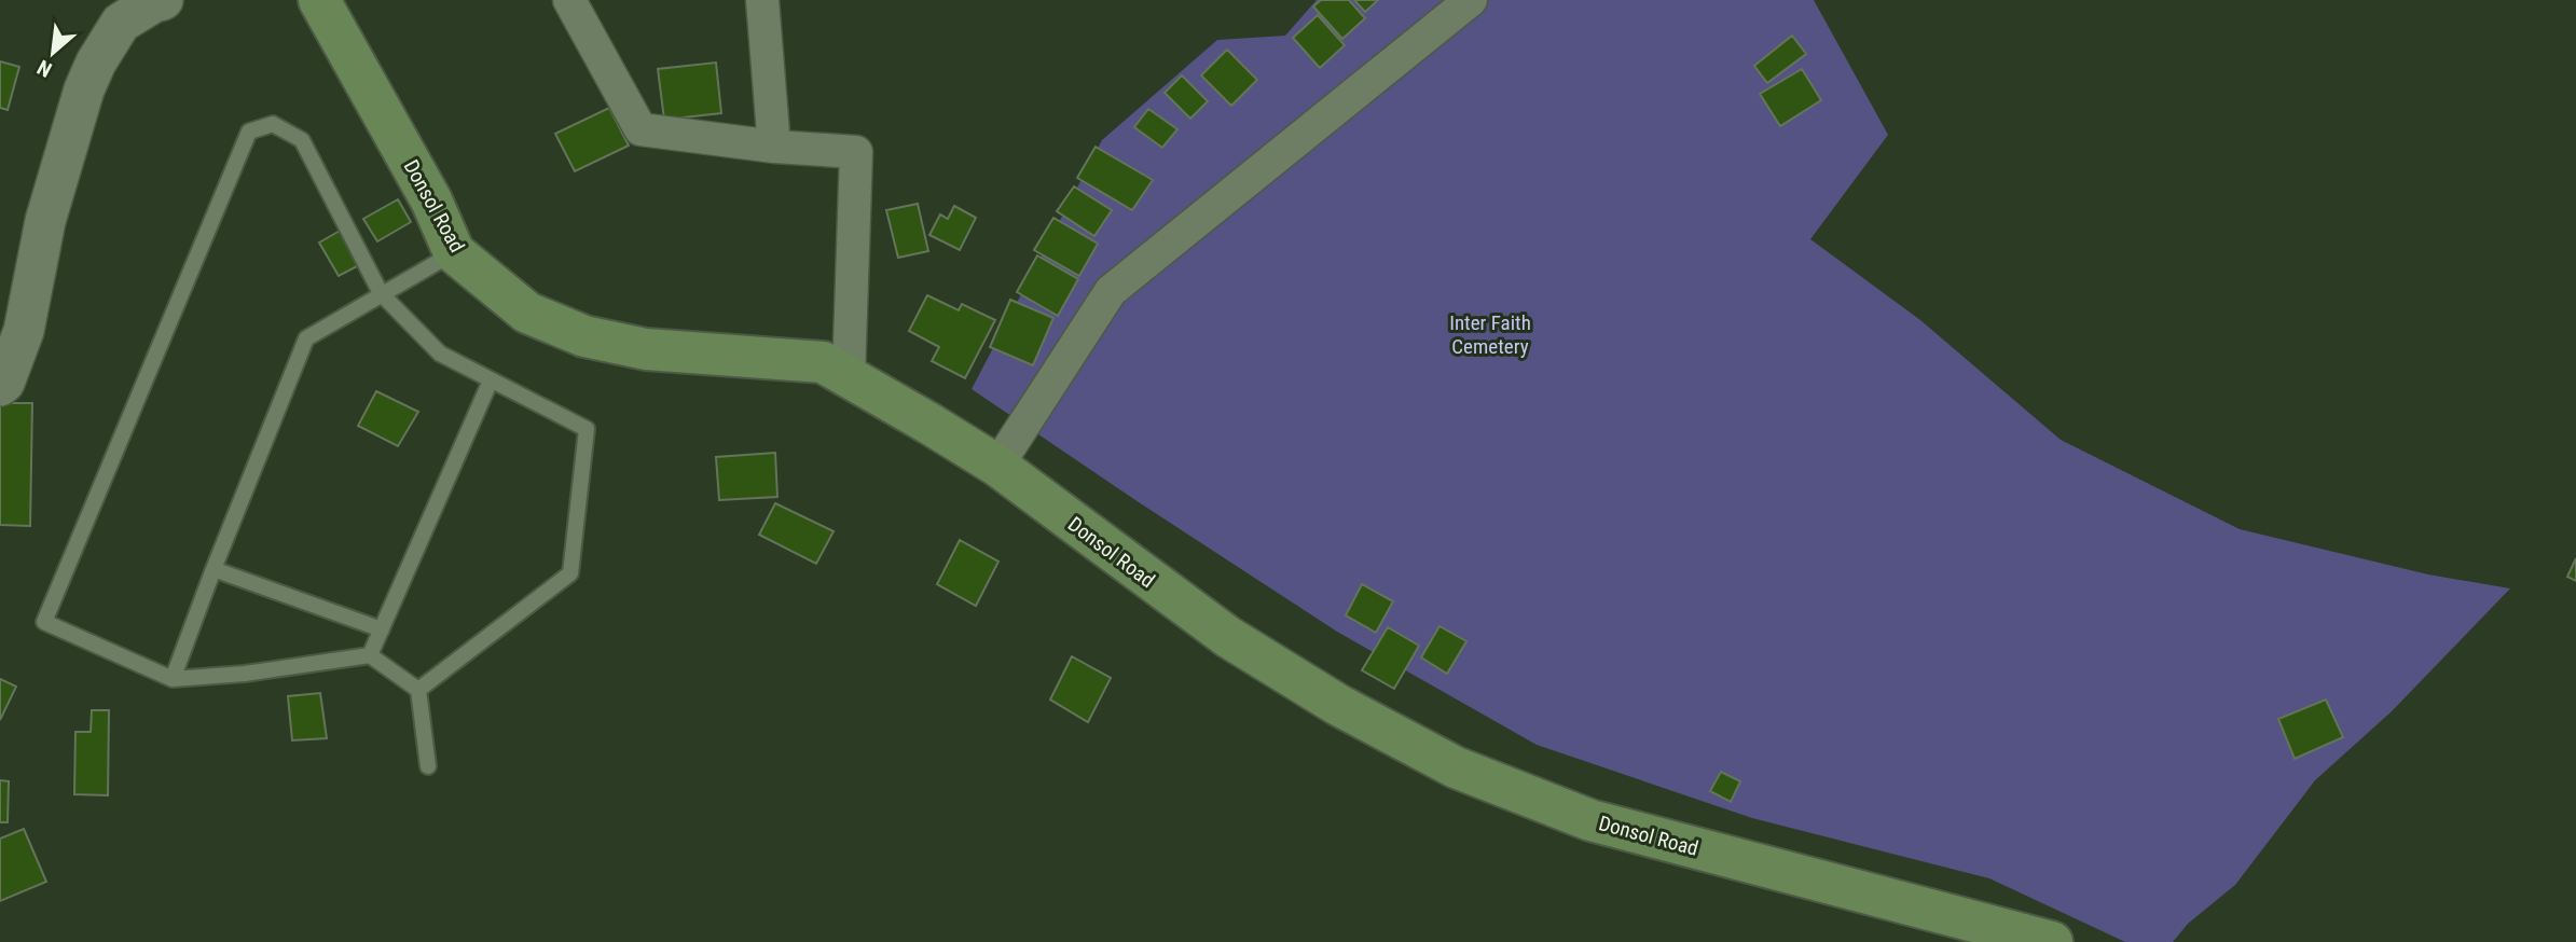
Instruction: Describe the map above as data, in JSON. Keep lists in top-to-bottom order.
{
  "streets": {
    "main road": ["Donsol Road"]
  },
  "parks": ["Inter Faith Cemetery"],
  "north": "bottom left"
}
